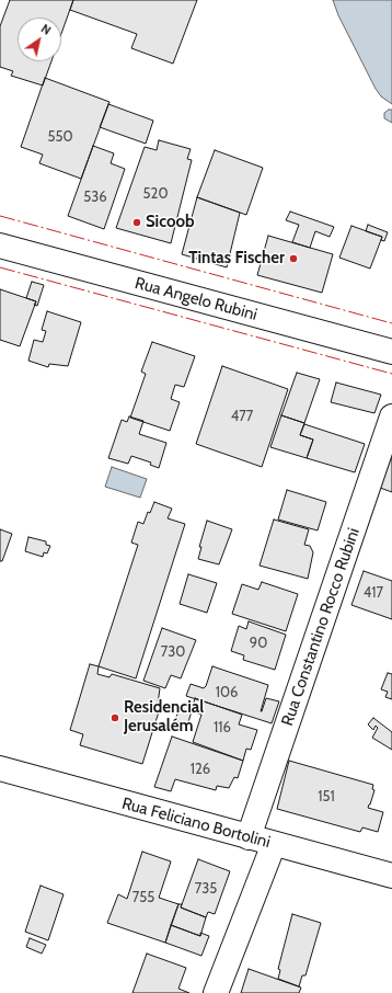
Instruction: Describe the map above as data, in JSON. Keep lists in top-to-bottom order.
{
  "streets": {
    "main road": ["Rua Angelo Rubini", "Rua Constantino Rocco Rubini", "Rua Feliciano Bortolini"]
  },
  "crossings": [
    ["Rua Constantino Rocco Rubini", "Rua Feliciano Bortolini"]
  ],
  "places": ["Sicoob", "Tintas Fischer", "Residencial Jerusalém"],
  "house_numbers": [
    "550",
    "520",
    "536",
    "477",
    "417",
    "90",
    "730",
    "106",
    "116",
    "126",
    "151",
    "735",
    "755"
  ],
  "north": "top right"
}
